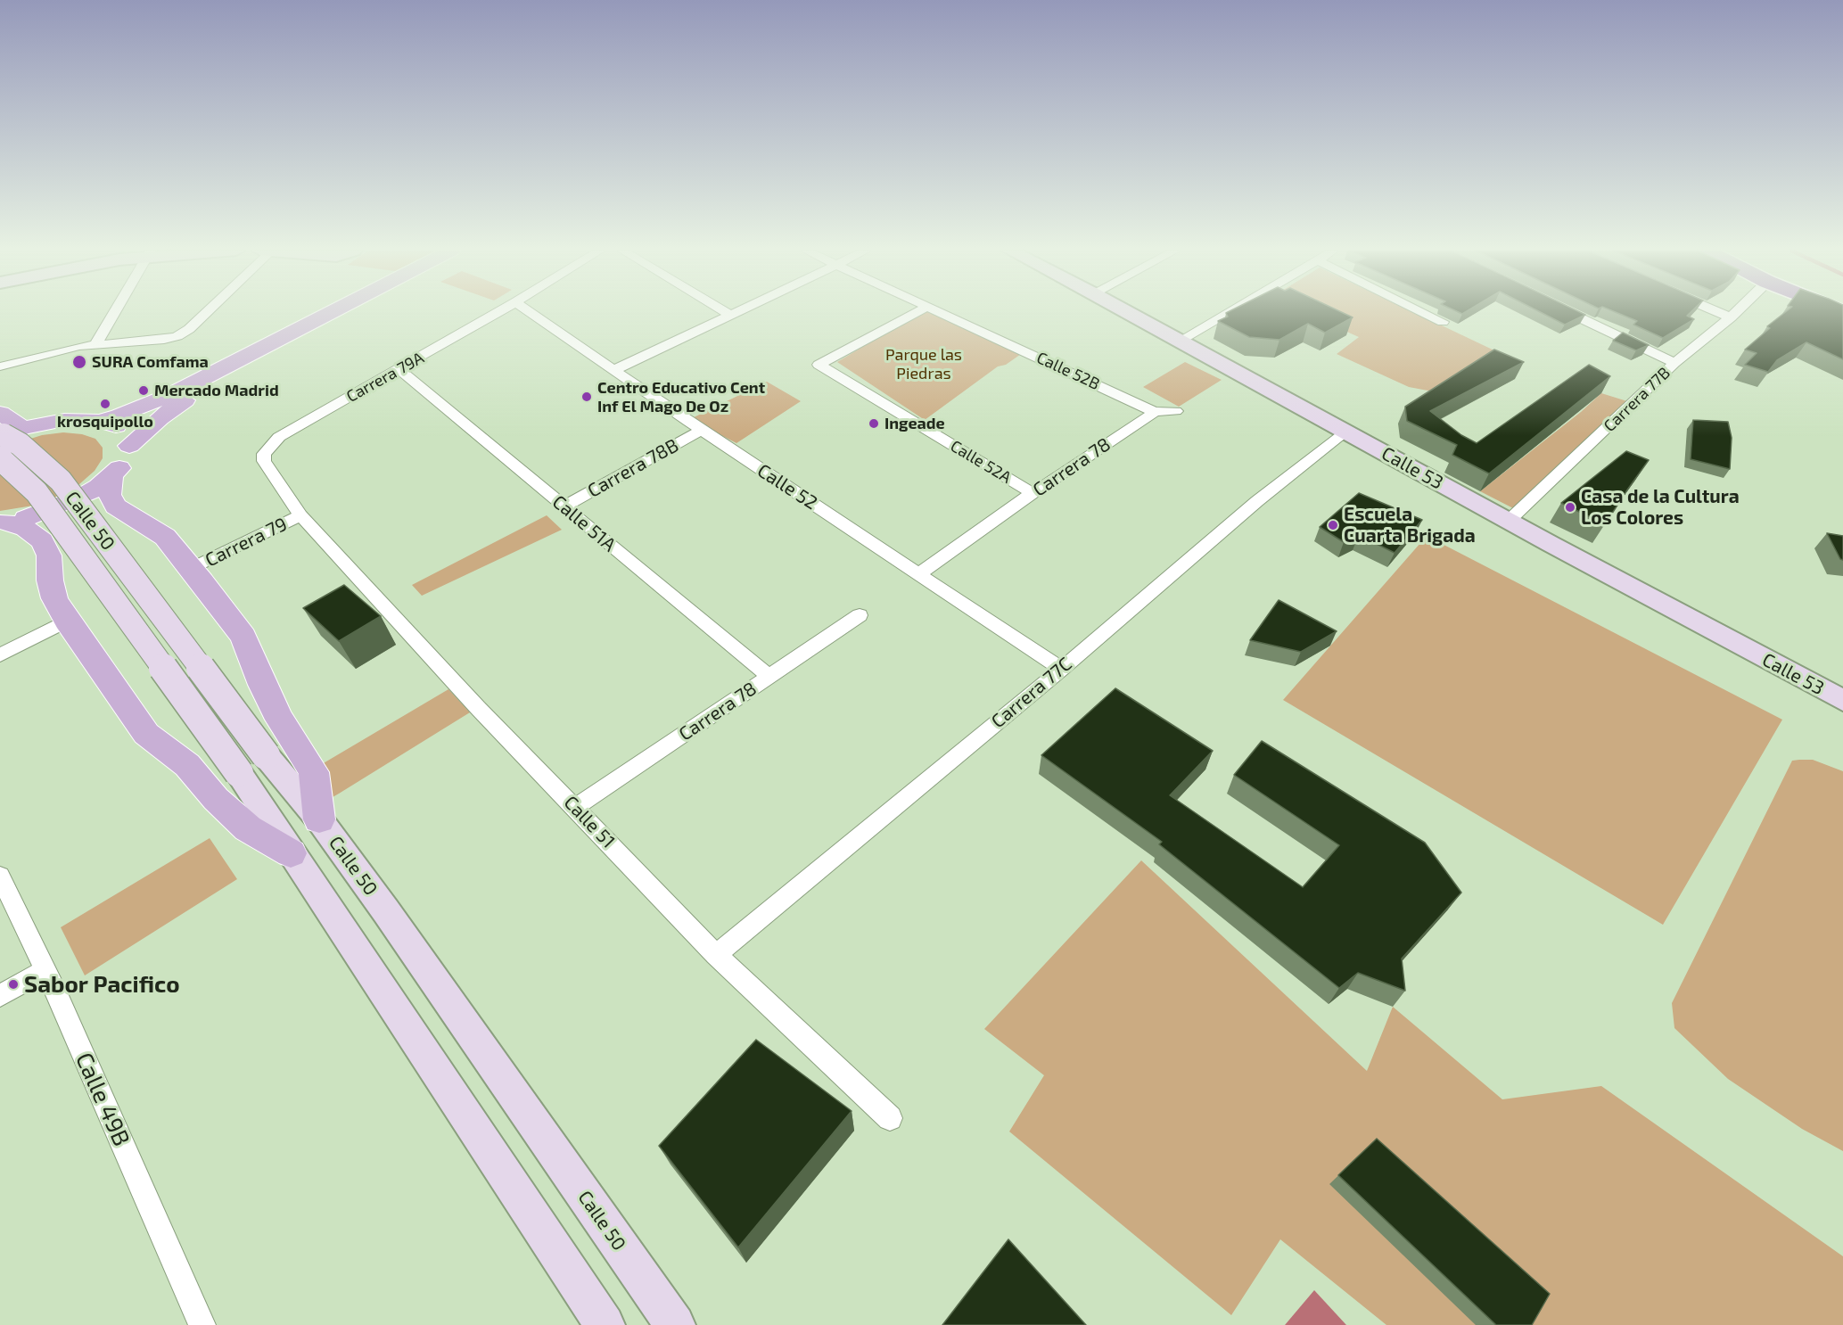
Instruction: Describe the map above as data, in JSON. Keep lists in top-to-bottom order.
{
  "streets": {
    "main road": ["Calle 53", "Calle 50"],
    "street": [
      "Calle 52B",
      "Carrera 79A",
      "Carrera 77B",
      "Calle 52A",
      "Carrera 78",
      "Carrera 78B",
      "Calle 52",
      "Calle 51A",
      "Carrera 79",
      "Carrera 77C",
      "Calle 51",
      "Calle 49B"
    ]
  },
  "crossings": [
    ["Calle 52B", "Carrera 78"],
    ["Carrera 79A", "Calle 51A"],
    ["Carrera 79A", "Carrera 79"],
    ["Carrera 79A", "Calle 51"],
    ["Carrera 77B", "Calle 53"],
    ["Calle 52A", "Carrera 78"],
    ["Carrera 78", "Calle 52"],
    ["Carrera 78", "Calle 51A"],
    ["Carrera 78", "Calle 51"],
    ["Carrera 78B", "Calle 52"],
    ["Carrera 78B", "Calle 51A"],
    ["Calle 53", "Carrera 77C"],
    ["Calle 52", "Carrera 77C"],
    ["Carrera 79", "Calle 51"],
    ["Carrera 77C", "Calle 51"]
  ],
  "parks": ["Parque las Piedras"],
  "places": [
    "SURA Comfama",
    "Mercado Madrid",
    "Centro Educativo Cent Inf El Mago De Oz",
    "krosquipollo",
    "Ingeade",
    "Casa de la Cultura Los Colores",
    "Escuela Cuarta Brigada",
    "Sabor Pacifico"
  ]
}
